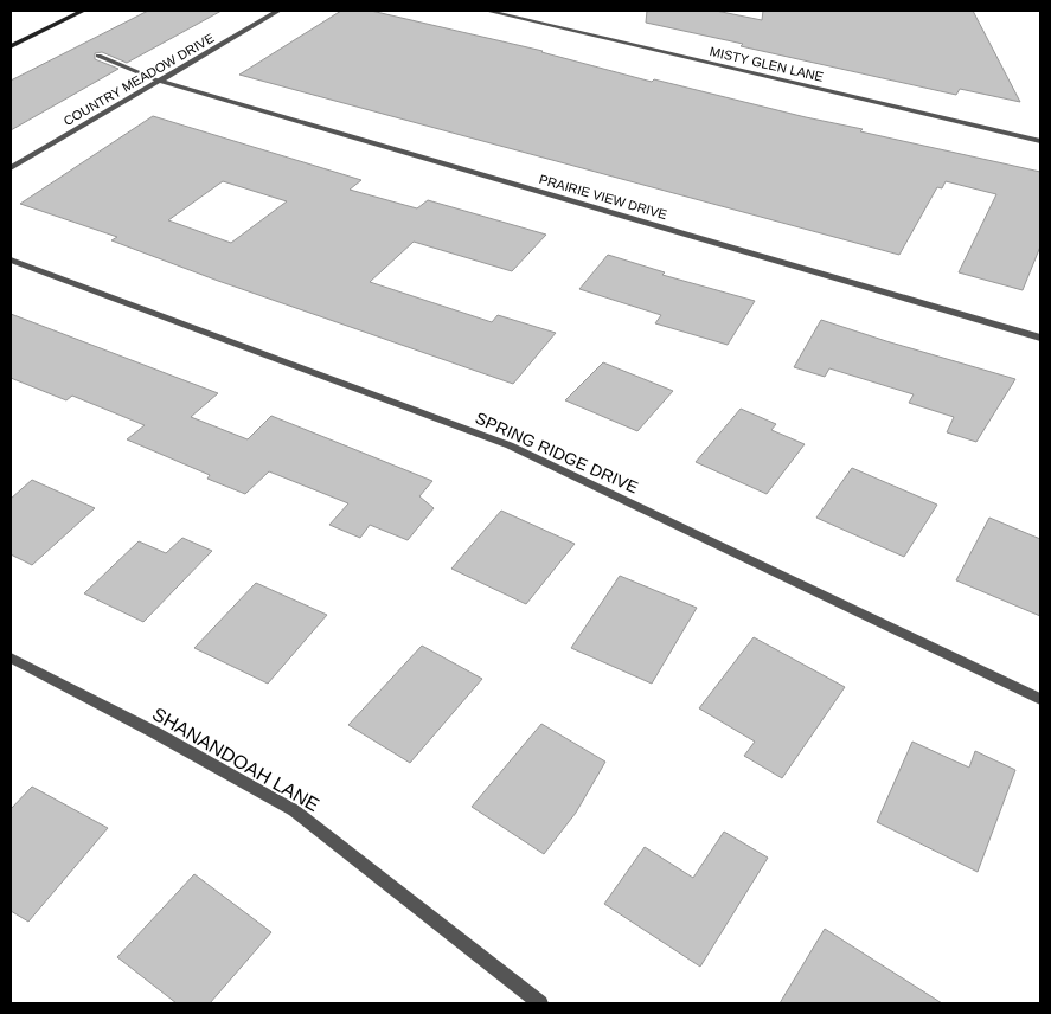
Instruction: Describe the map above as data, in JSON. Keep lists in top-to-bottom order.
{
  "streets": {
    "street": [
      "MISTY GLEN LANE",
      "COUNTRY MEADOW DRIVE",
      "PRAIRIE VIEW DRIVE",
      "SPRING RIDGE DRIVE",
      "SHANANDOAH LANE"
    ]
  },
  "crossings": [
    ["COUNTRY MEADOW DRIVE", "PRAIRIE VIEW DRIVE"]
  ]
}
